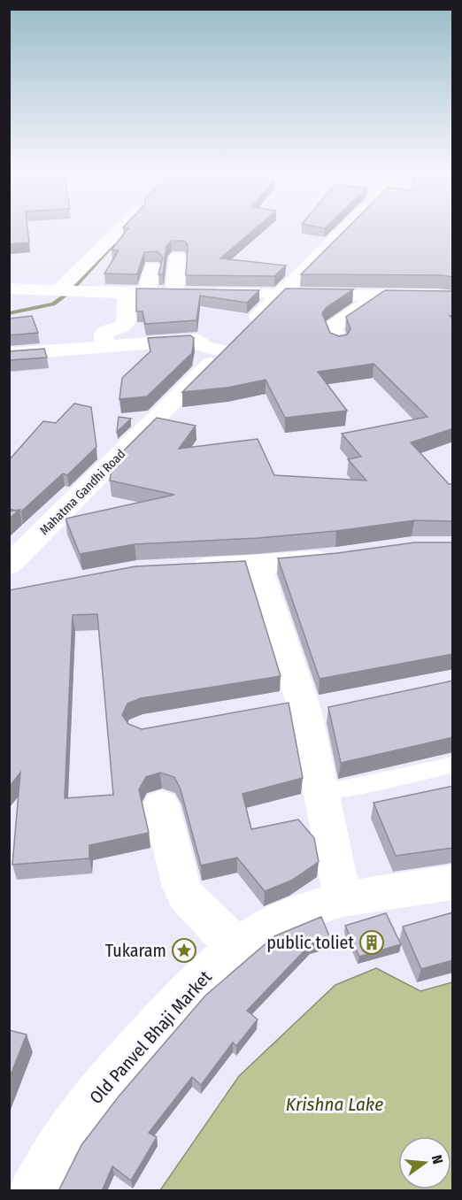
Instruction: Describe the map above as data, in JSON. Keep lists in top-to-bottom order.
{
  "streets": {
    "street": ["Mahatma Gandhi Road", "Old Panvel Bhaji Market"]
  },
  "water": ["Krishna Lake"],
  "places": {
    "building": ["public toliet"],
    "place": ["Tukaram"]
  },
  "north": "right"
}
